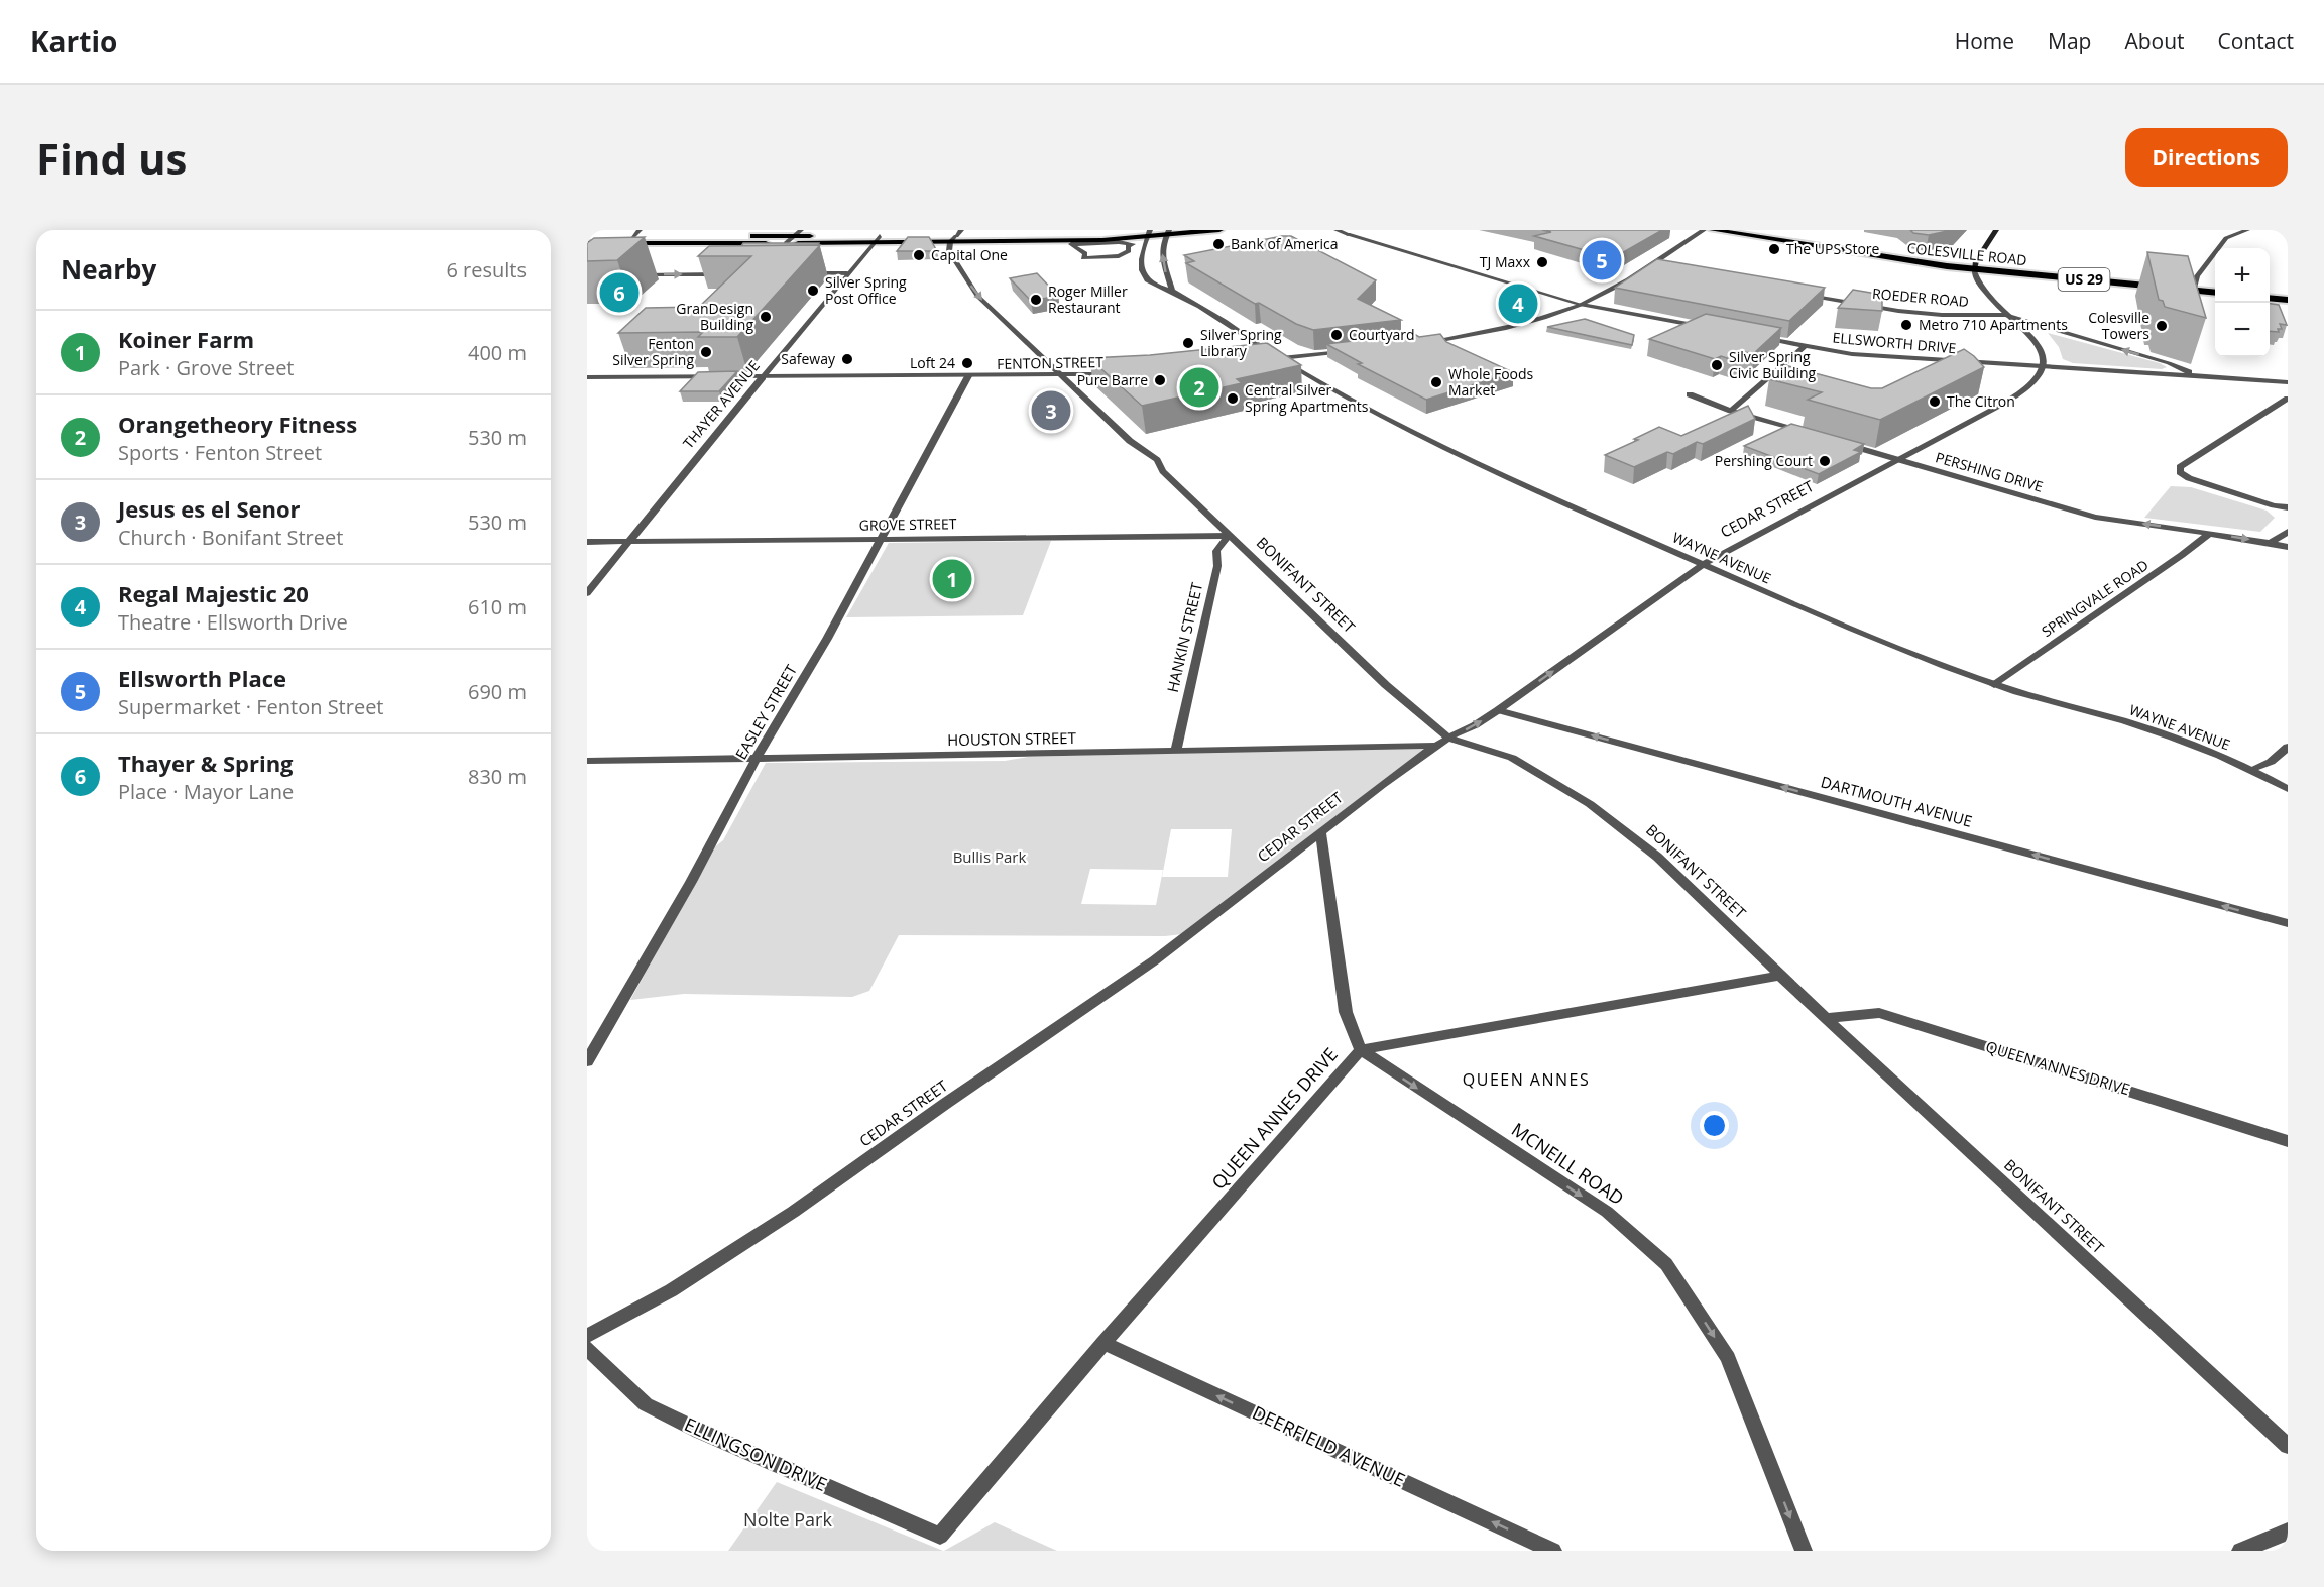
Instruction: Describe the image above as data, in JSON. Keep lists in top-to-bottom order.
{
  "streets": {
    "highway": ["COLESVILLE ROAD", "US 29"],
    "street": [
      "ROEDER ROAD",
      "ELLSWORTH DRIVE",
      "FENTON STREET",
      "THAYER AVENUE",
      "PERSHING DRIVE",
      "CEDAR STREET",
      "GROVE STREET",
      "WAYNE AVENUE",
      "BONIFANT STREET",
      "SPRINGVALE ROAD",
      "HANKIN STREET",
      "EASLEY STREET",
      "HOUSTON STREET",
      "DARTMOUTH AVENUE",
      "QUEEN ANNES DRIVE",
      "MCNEILL ROAD",
      "DEERFIELD AVENUE",
      "ELLINGSON DRIVE"
    ]
  },
  "crossings": [
    ["ROEDER ROAD", "ELLSWORTH DRIVE"],
    ["ELLSWORTH DRIVE", "CEDAR STREET"],
    ["FENTON STREET", "THAYER AVENUE"],
    ["FENTON STREET", "BONIFANT STREET"],
    ["FENTON STREET", "EASLEY STREET"],
    ["THAYER AVENUE", "GROVE STREET"],
    ["PERSHING DRIVE", "CEDAR STREET"],
    ["PERSHING DRIVE", "SPRINGVALE ROAD"],
    ["CEDAR STREET", "WAYNE AVENUE"],
    ["CEDAR STREET", "BONIFANT STREET"],
    ["CEDAR STREET", "HOUSTON STREET"],
    ["CEDAR STREET", "DARTMOUTH AVENUE"],
    ["GROVE STREET", "BONIFANT STREET"],
    ["GROVE STREET", "HANKIN STREET"],
    ["GROVE STREET", "EASLEY STREET"],
    ["WAYNE AVENUE", "SPRINGVALE ROAD"],
    ["BONIFANT STREET", "HANKIN STREET"],
    ["BONIFANT STREET", "QUEEN ANNES DRIVE"],
    ["HANKIN STREET", "HOUSTON STREET"],
    ["EASLEY STREET", "HOUSTON STREET"],
    ["QUEEN ANNES DRIVE", "MCNEILL ROAD"],
    ["QUEEN ANNES DRIVE", "DEERFIELD AVENUE"],
    ["QUEEN ANNES DRIVE", "ELLINGSON DRIVE"]
  ],
  "one_way": [
    "ROEDER ROAD",
    "DARTMOUTH AVENUE",
    "MCNEILL ROAD",
    "DEERFIELD AVENUE"
  ],
  "districts": ["QUEEN ANNES"],
  "parks": ["Bullis Park", "Nolte Park"],
  "places": [
    "Bank of America",
    "The UPS Store",
    "Capital One",
    "TJ Maxx",
    "Silver Spring Post Office",
    "Roger Miller Restaurant",
    "GranDesign Building",
    "Metro 710 Apartments",
    "Colesville Towers",
    "Courtyard",
    "Silver Spring Library",
    "Fenton Silver Spring",
    "Safeway",
    "Loft 24",
    "Silver Spring Civic Building",
    "Pure Barre",
    "Whole Foods Market",
    "Central Silver Spring Apartments",
    "The Citron",
    "Pershing Court"
  ],
  "page": {
    "header": "Kartio",
    "nav": [
      "Home",
      "Map",
      "About",
      "Contact"
    ],
    "buttons": "Directions",
    "title": "Find us",
    "heading": ["Nearby", "6 results"],
    "pins": [
      "5",
      "6",
      "4",
      "2",
      "3",
      "1"
    ],
    "map_buttons": ["+", "−"],
    "list": [
      {
        "mark": "1",
        "name": "Koiner Farm",
        "note": "Park · Grove Street",
        "value": "400 m"
      },
      {
        "mark": "2",
        "name": "Orangetheory Fitness",
        "note": "Sports · Fenton Street",
        "value": "530 m"
      },
      {
        "mark": "3",
        "name": "Jesus es el Senor",
        "note": "Church · Bonifant Street",
        "value": "530 m"
      },
      {
        "mark": "4",
        "name": "Regal Majestic 20",
        "note": "Theatre · Ellsworth Drive",
        "value": "610 m"
      },
      {
        "mark": "5",
        "name": "Ellsworth Place",
        "note": "Supermarket · Fenton Street",
        "value": "690 m"
      },
      {
        "mark": "6",
        "name": "Thayer & Spring",
        "note": "Place · Mayor Lane",
        "value": "830 m"
      }
    ]
  }
}
